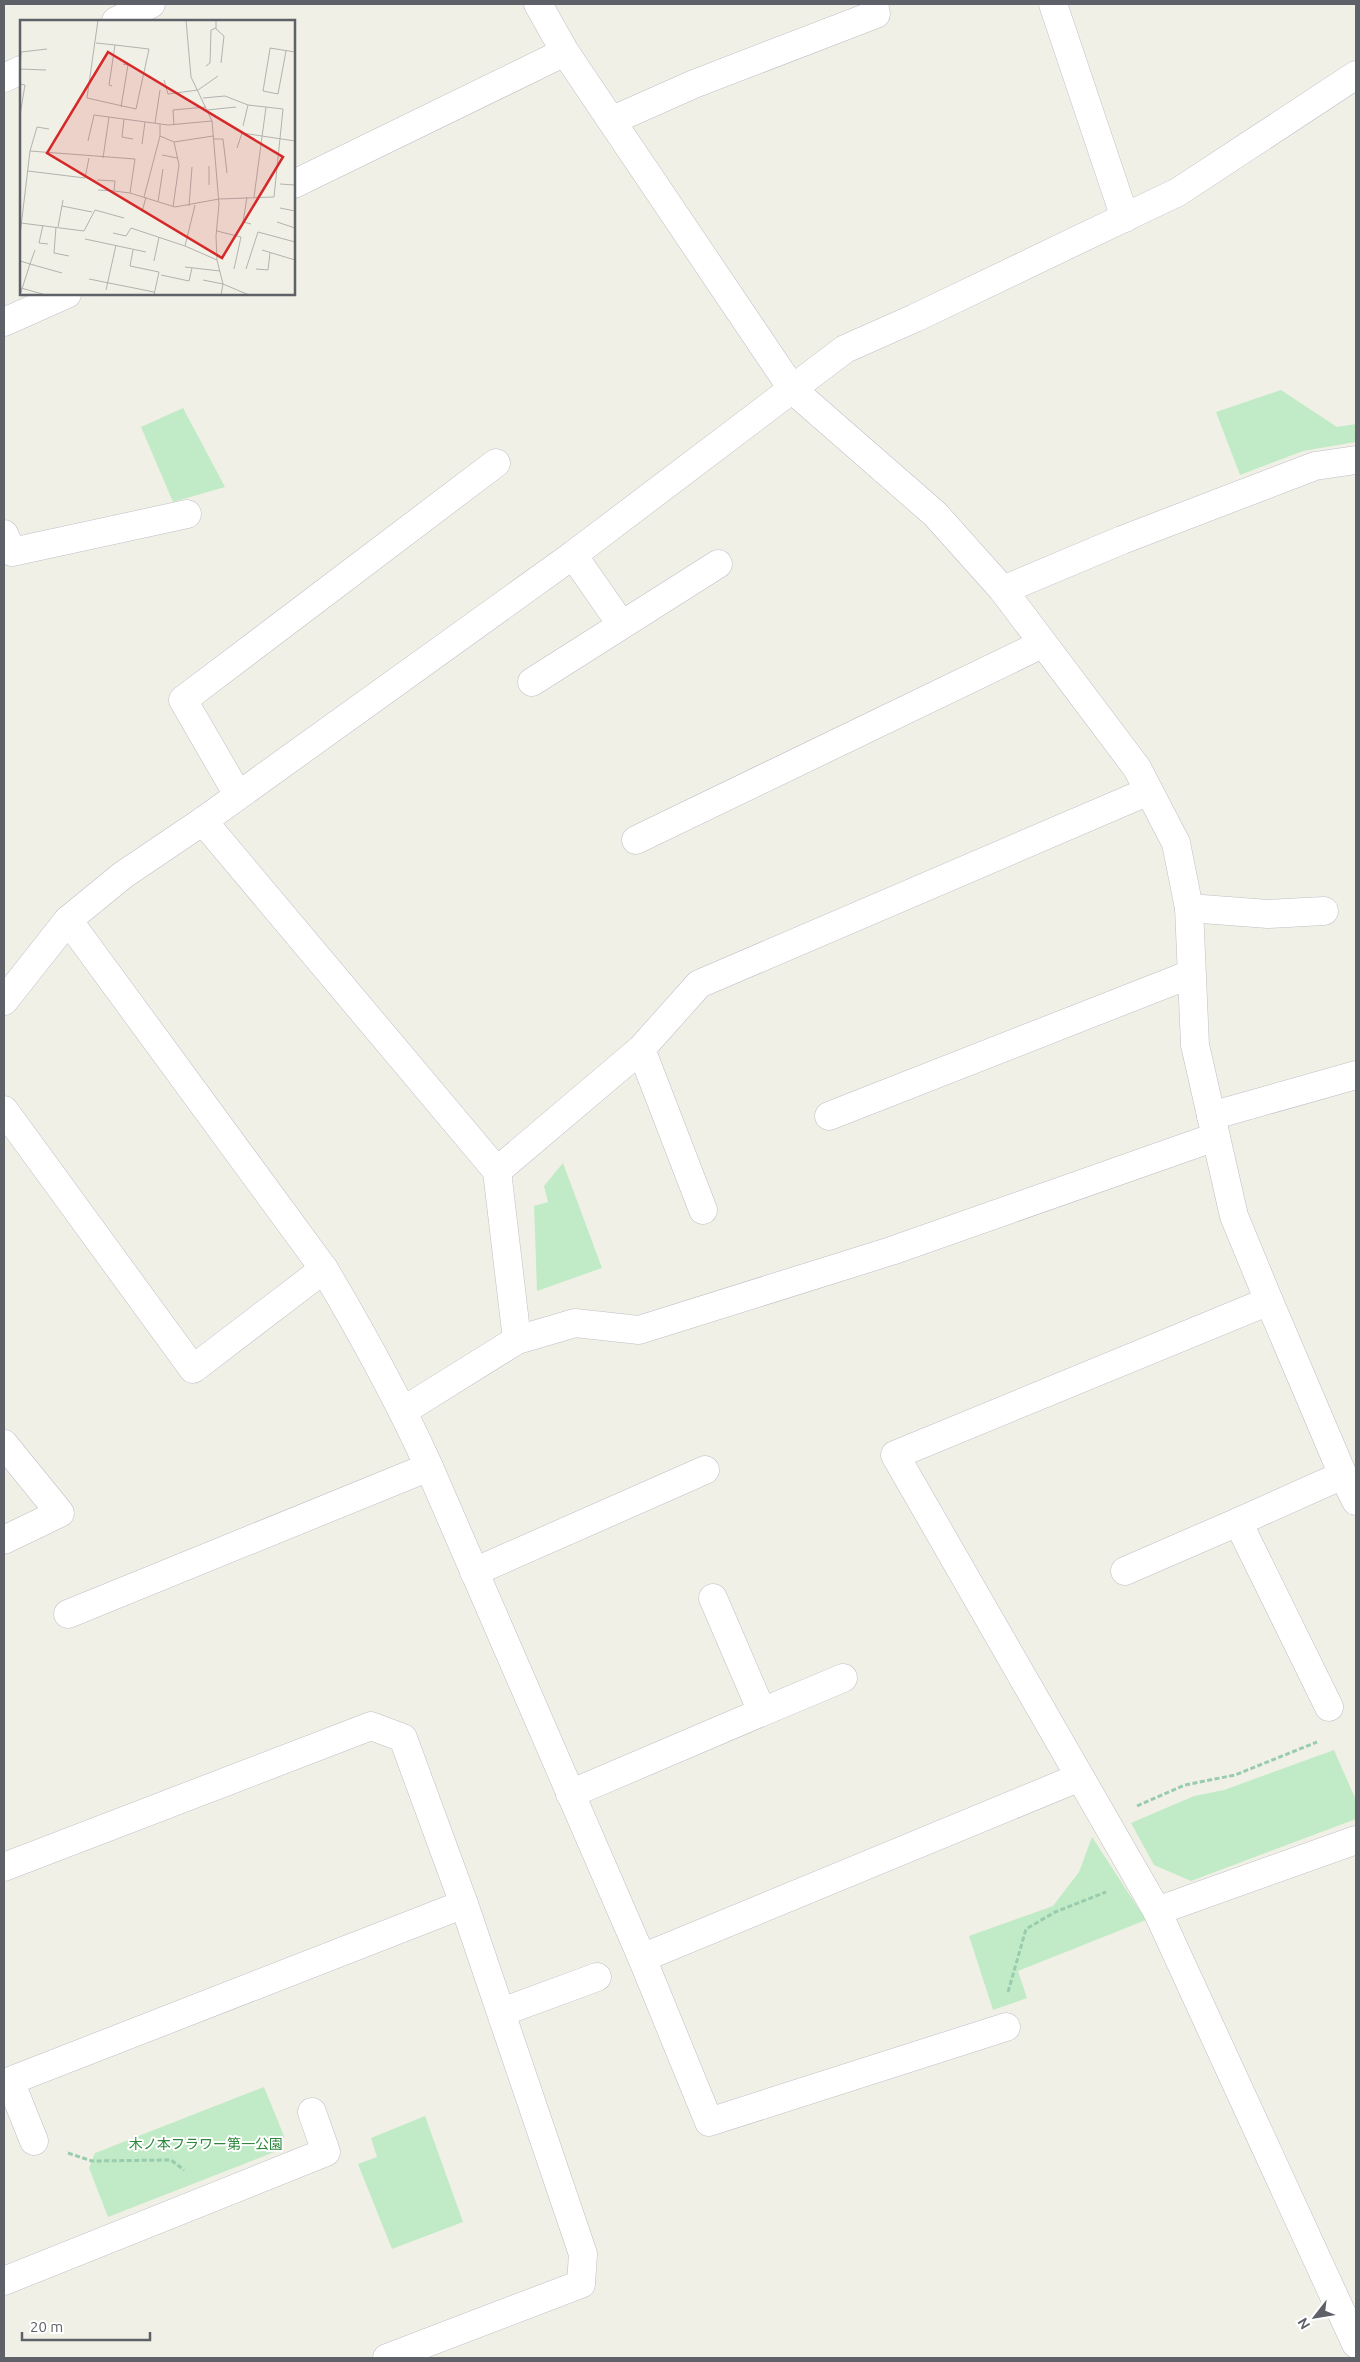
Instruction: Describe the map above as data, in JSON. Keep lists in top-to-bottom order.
{
  "parks": ["木ノ本フラワー第一公園"],
  "scale_bar": "20 m",
  "north": "bottom left"
}
